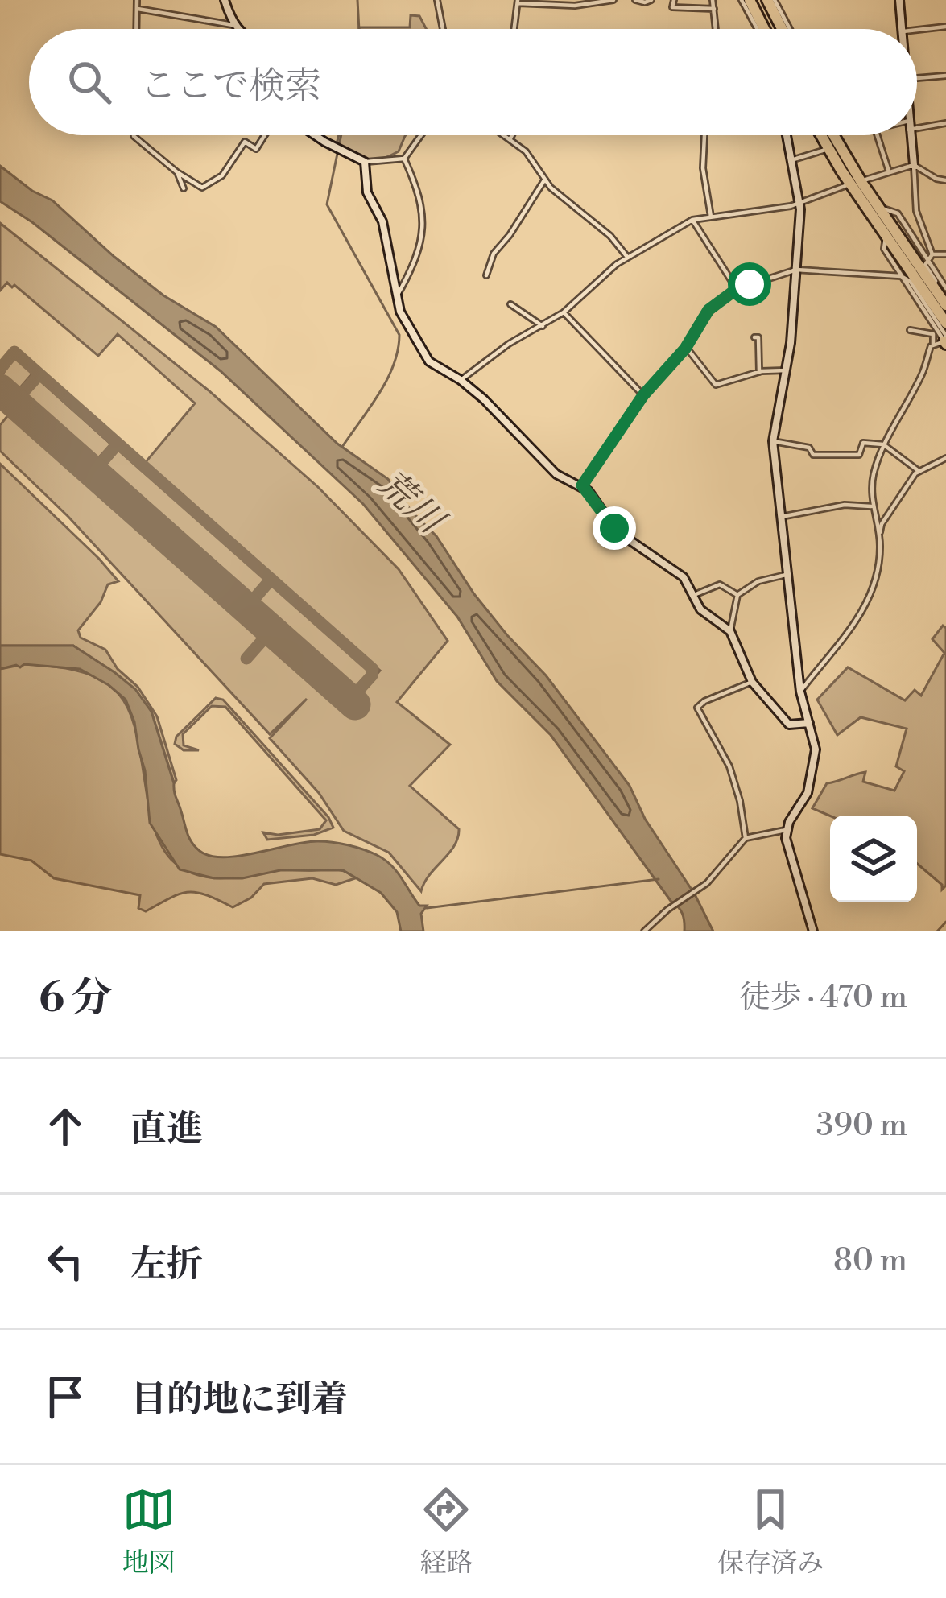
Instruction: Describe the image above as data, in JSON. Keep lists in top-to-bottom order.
{
  "water": ["荒川"],
  "page": {
    "search": "ここで検索",
    "heading": ["6 分", "徒歩 · 470 m"],
    "list": [
      ["直進", "390 m"],
      ["左折", "80 m"],
      "目的地に到着"
    ],
    "nav": ["地図", "経路", "保存済み"]
  }
}
